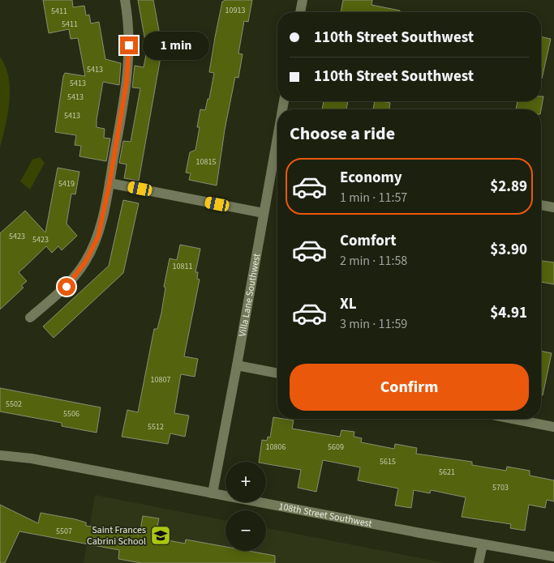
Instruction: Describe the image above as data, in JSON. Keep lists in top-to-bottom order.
{
  "streets": {
    "street": ["Villa Lane Southwest", "108th Street Southwest"]
  },
  "crossings": [
    ["Villa Lane Southwest", "108th Street Southwest"]
  ],
  "places": {
    "school or university": ["Saint Frances Cabrini School"]
  },
  "house_numbers": [
    "10913",
    "5411",
    "5411",
    "5413",
    "5413",
    "5413",
    "5413",
    "10815",
    "5419",
    "5423",
    "5423",
    "10811",
    "10807",
    "5502",
    "5506",
    "5512",
    "10806",
    "5609",
    "5615",
    "5621",
    "5703",
    "5507"
  ],
  "page": {
    "banner": ["110th Street Southwest", "110th Street Southwest"],
    "bubble": "1 min",
    "heading": "Choose a ride",
    "list": [
      {
        "name": "Economy",
        "note": "1 min · 11:57",
        "value": "$2.89"
      },
      {
        "name": "Comfort",
        "note": "2 min · 11:58",
        "value": "$3.90"
      },
      {
        "name": "XL",
        "note": "3 min · 11:59",
        "value": "$4.91"
      }
    ],
    "buttons": "Confirm",
    "map_buttons": ["+", "−"]
  }
}
